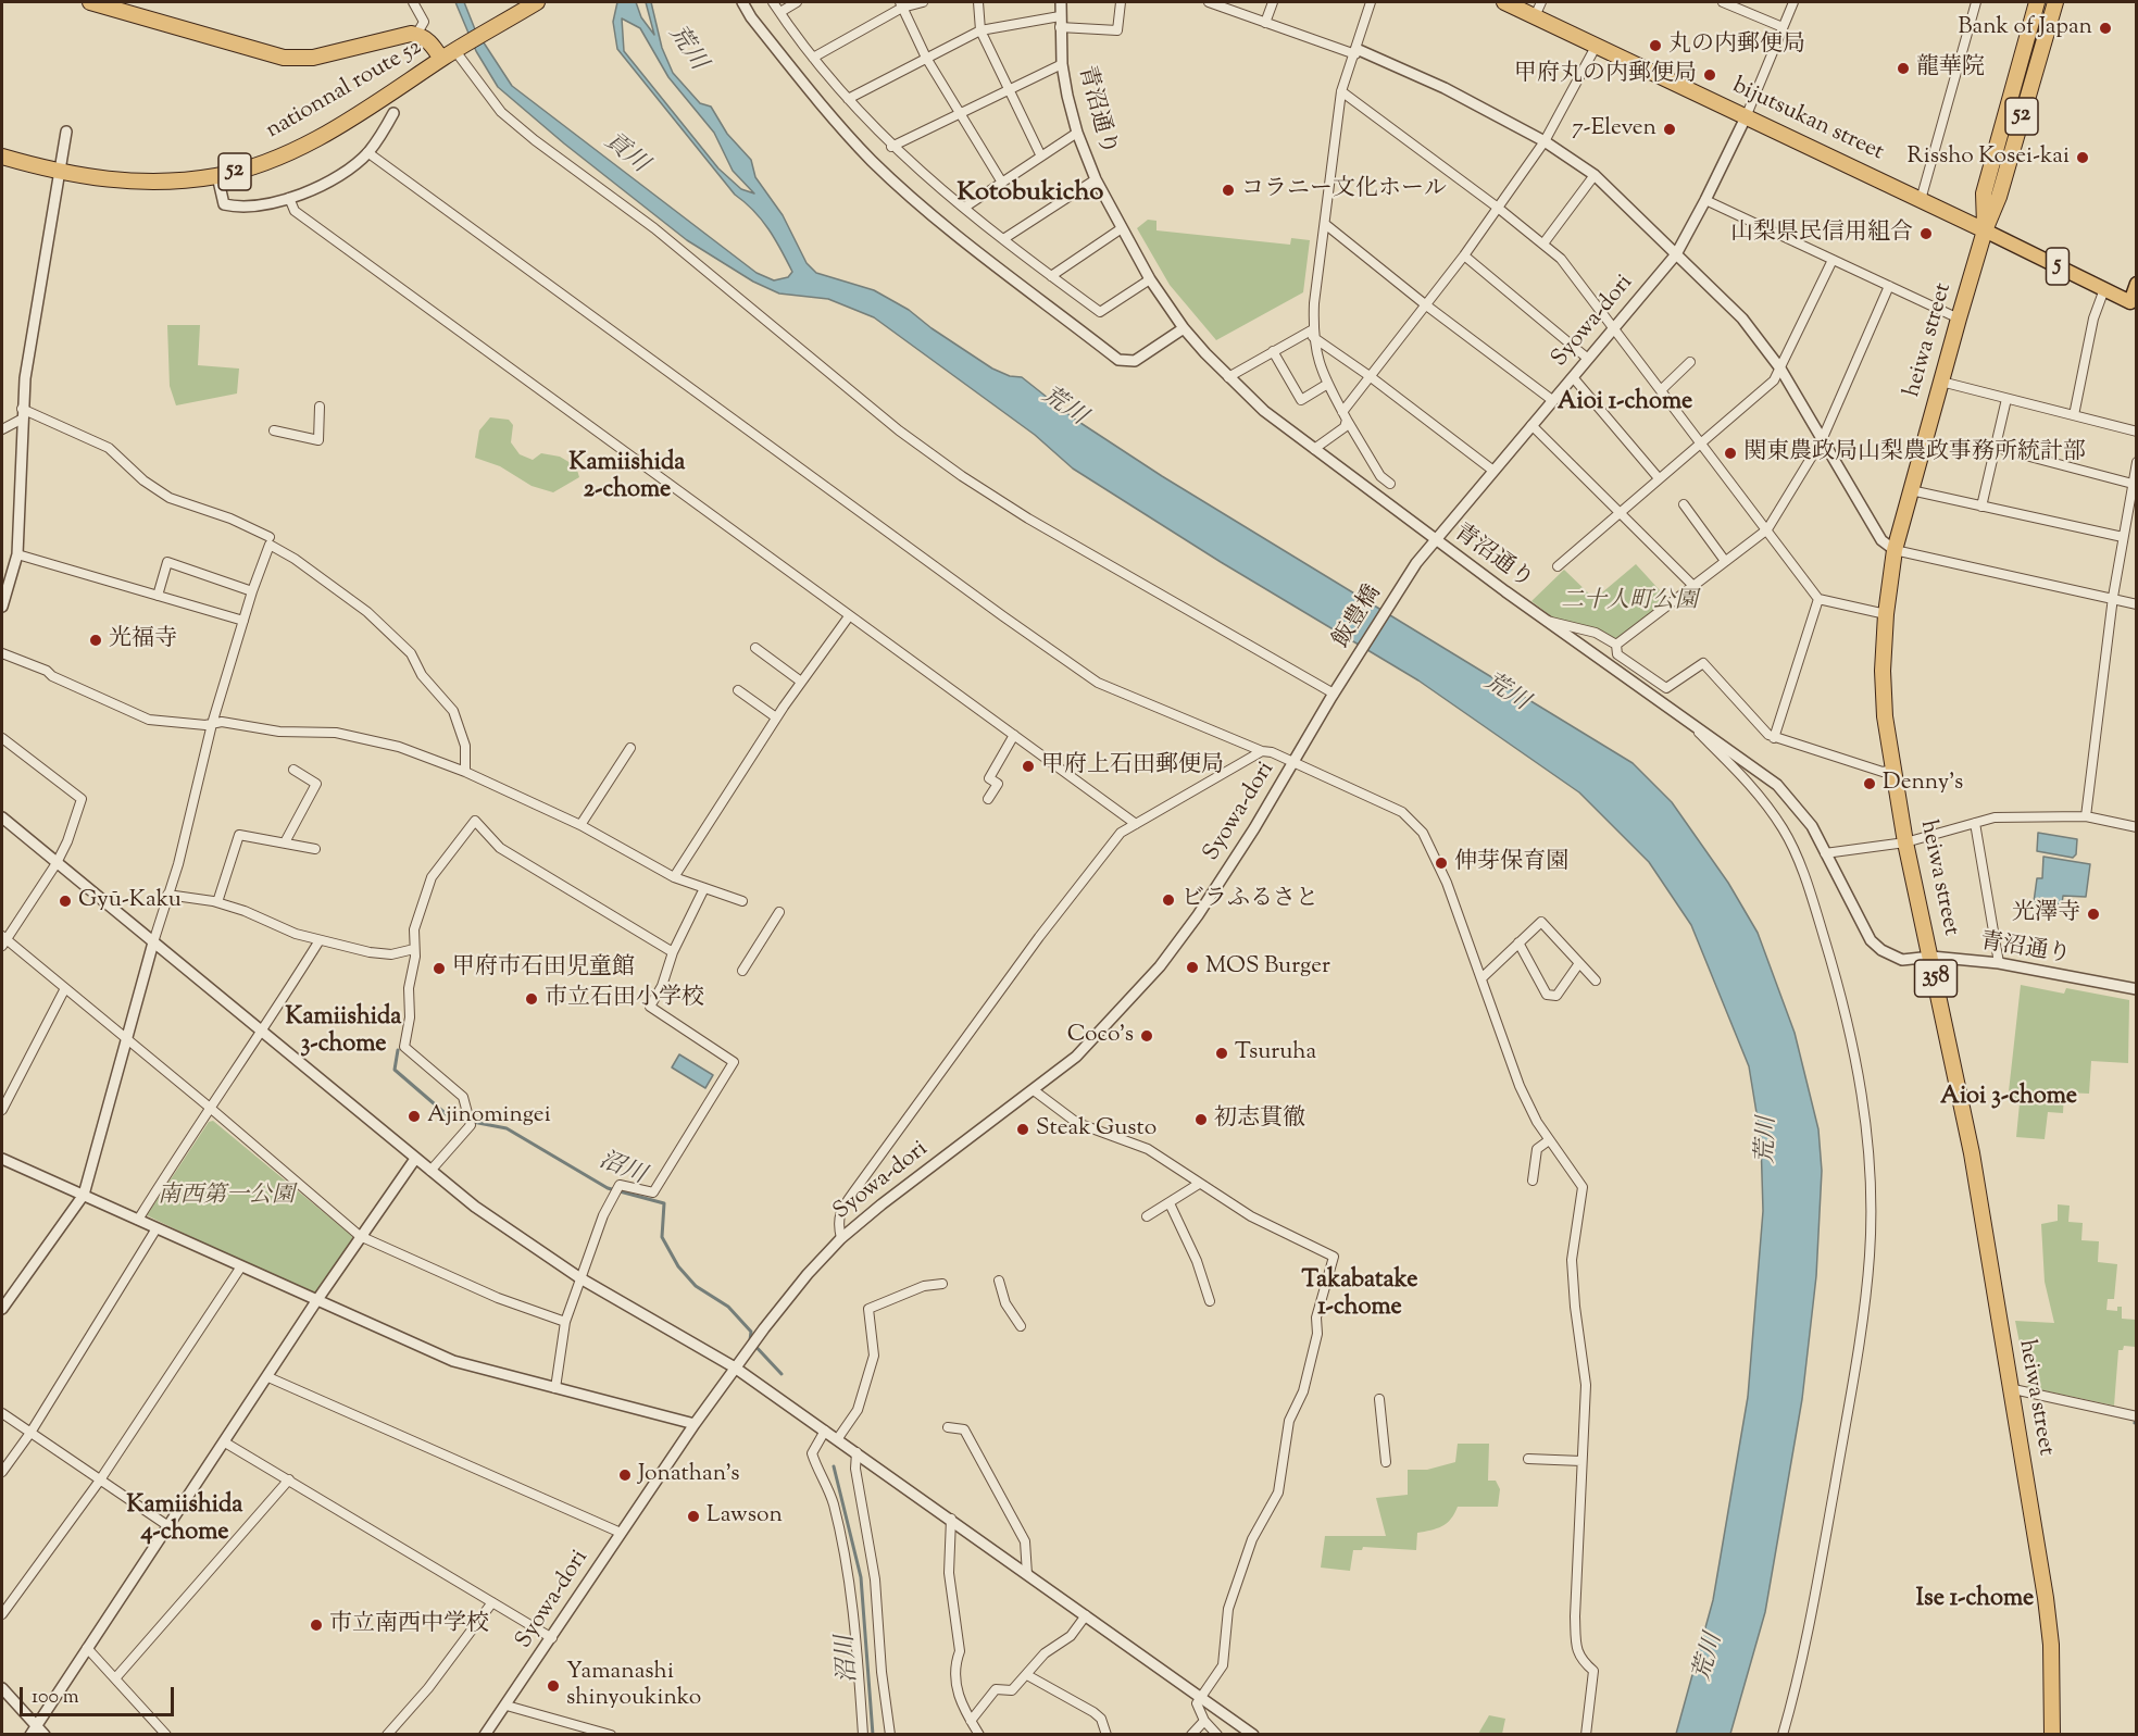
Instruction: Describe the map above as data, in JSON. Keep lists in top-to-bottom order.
{
  "streets": {
    "highway": [
      "nationnal route 52",
      "52",
      "bijutsukan street",
      "heiwa street",
      "358"
    ],
    "main road": ["5"],
    "street": ["青沼通り", "Syowa-dori", "飯豊橋"]
  },
  "crossings": [
    ["nationnal route 52", "52"],
    ["青沼通り", "Syowa-dori"],
    ["青沼通り", "heiwa street"],
    ["bijutsukan street", "5"],
    ["bijutsukan street", "Syowa-dori"],
    ["bijutsukan street", "heiwa street"],
    ["5", "heiwa street"],
    ["Syowa-dori", "飯豊橋"]
  ],
  "districts": [
    "Kotobukicho",
    "Aioi 1-chome",
    "Kamiishida 2-chome",
    "Kamiishida 3-chome",
    "Aioi 3-chome",
    "Takabatake 1-chome",
    "Kamiishida 4-chome",
    "Ise 1-chome"
  ],
  "water": ["荒川", "貢川", "沼川"],
  "parks": ["二十人町公園", "南西第一公園"],
  "places": [
    "Bank of Japan",
    "丸の内郵便局",
    "龍華院",
    "甲府丸の内郵便局",
    "7-Eleven",
    "Rissho Kosei-kai",
    "コラニー文化ホール",
    "山梨県民信用組合",
    "関東農政局山梨農政事務所統計部",
    "光福寺",
    "甲府上石田郵便局",
    "Denny's",
    "伸芽保育園",
    "ビラふるさと",
    "Gyū-Kaku",
    "光澤寺",
    "MOS Burger",
    "甲府市石田児童館",
    "市立石田小学校",
    "Coco's",
    "Tsuruha",
    "Ajinomingei",
    "初志貫徹",
    "Steak Gusto",
    "Jonathan's",
    "Lawson",
    "市立南西中学校",
    "Yamanashi shinyoukinko"
  ],
  "scale_bar": "100 m"
}
